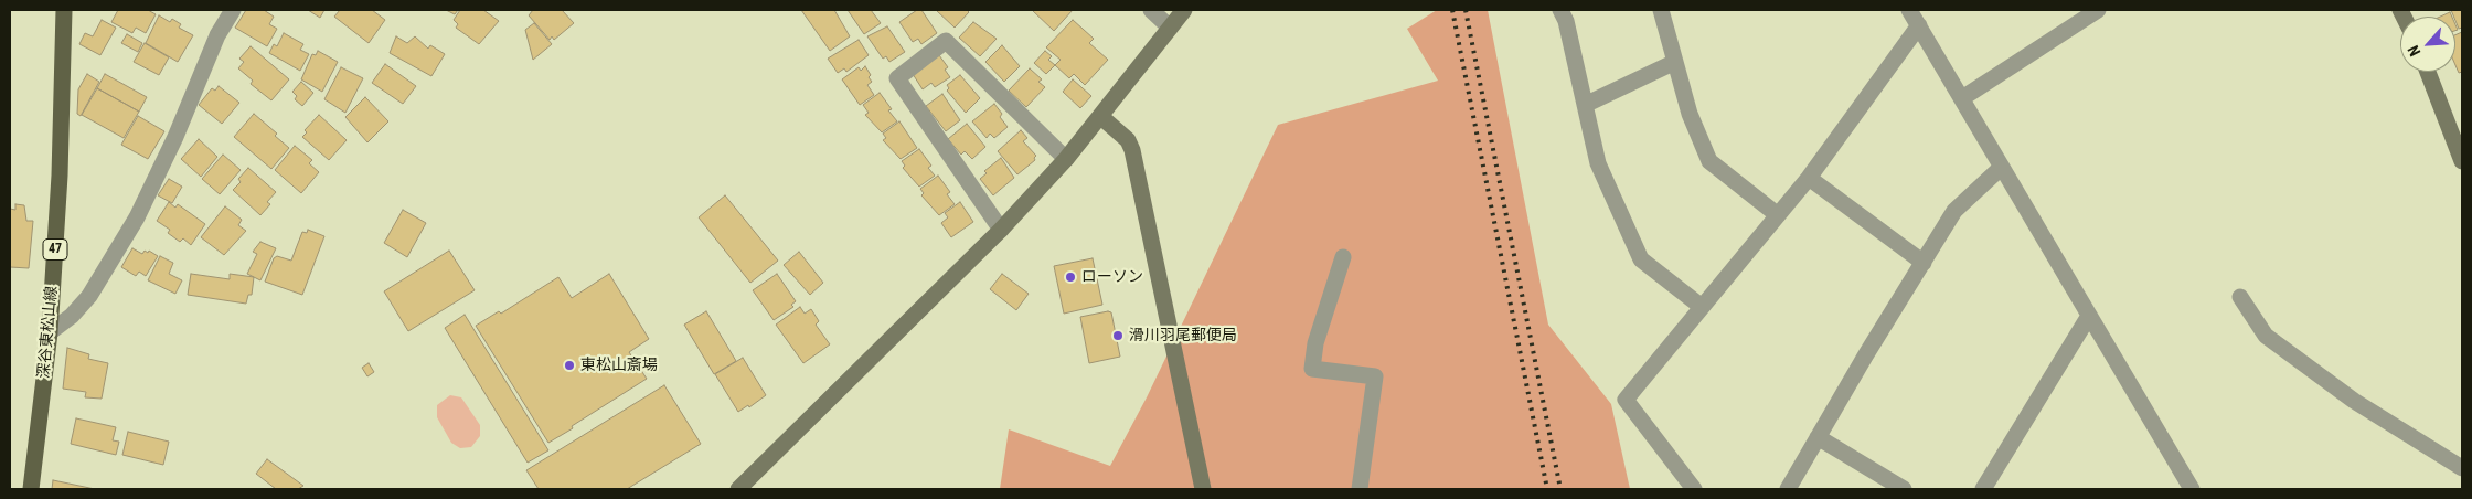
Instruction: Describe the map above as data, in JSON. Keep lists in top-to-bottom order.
{
  "streets": {
    "main road": ["47", "深谷東松山線"]
  },
  "places": ["ローソン", "滑川羽尾郵便局", "東松山斎場"],
  "north": "bottom left"
}
